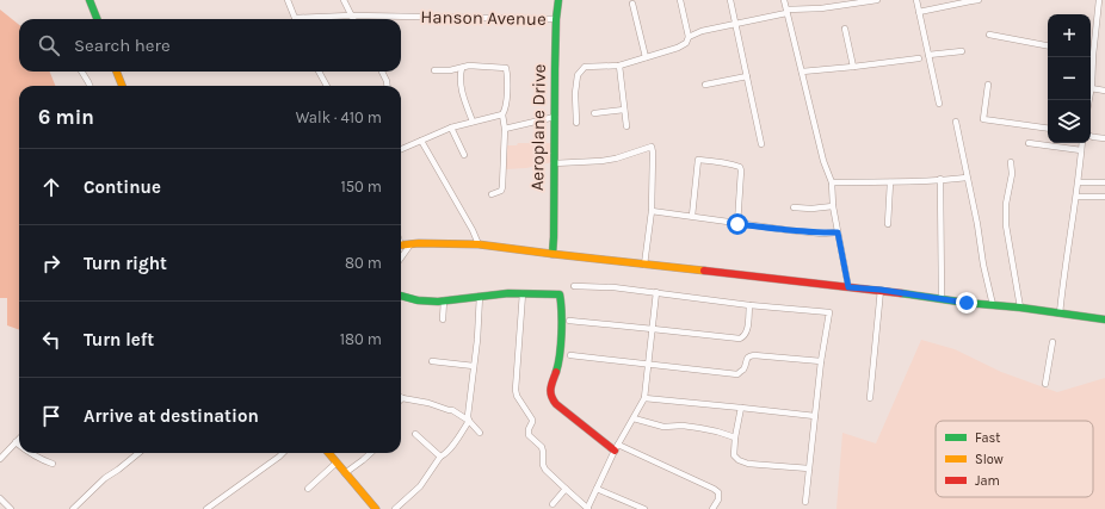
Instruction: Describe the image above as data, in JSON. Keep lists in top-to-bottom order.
{
  "streets": {
    "street": ["Hanson Avenue", "Aeroplane Drive"]
  },
  "crossings": [
    ["Hanson Avenue", "Aeroplane Drive"]
  ],
  "legend": ["Fast", "Slow", "Jam"],
  "page": {
    "map_buttons": ["+", "−"],
    "search": "Search here",
    "heading": ["6 min", "Walk · 410 m"],
    "list": [
      ["Continue", "150 m"],
      ["Turn right", "80 m"],
      ["Turn left", "180 m"],
      "Arrive at destination"
    ]
  }
}
